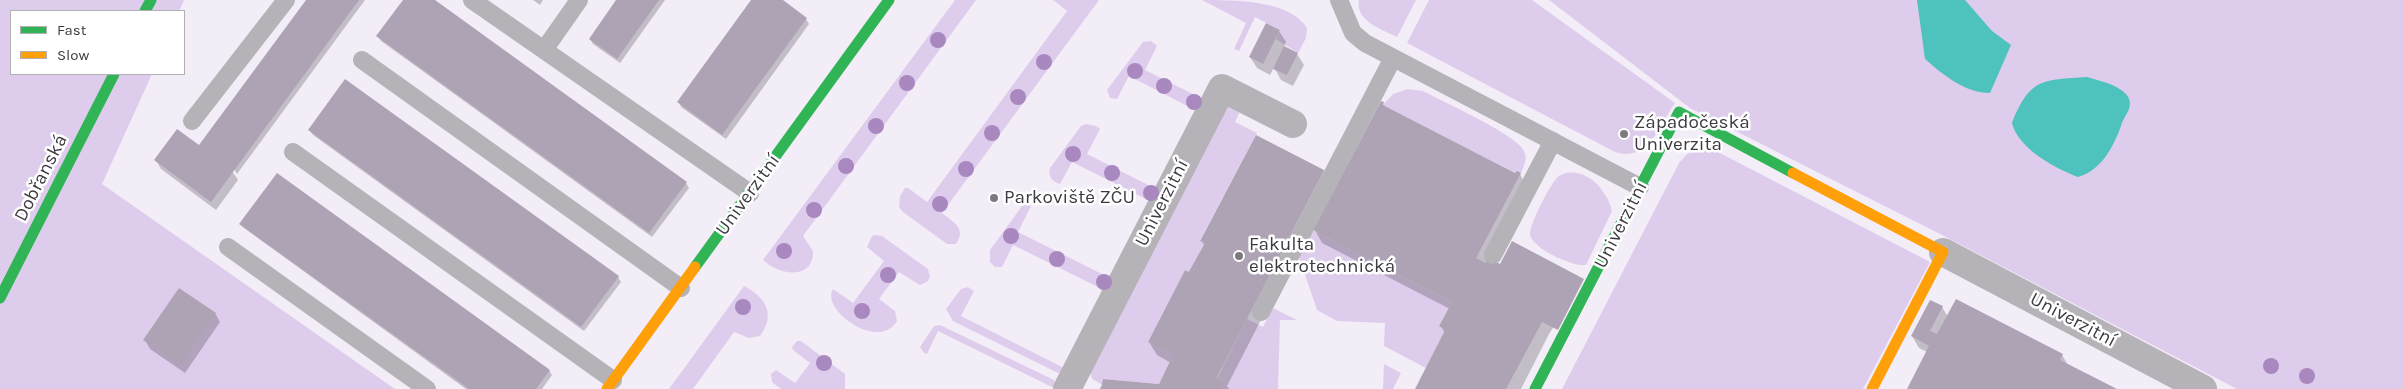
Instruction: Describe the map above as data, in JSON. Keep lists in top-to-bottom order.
{
  "streets": {
    "street": ["Dobřanská", "Univerzitní"]
  },
  "places": ["Západočeská Univerzita", "Parkoviště ZČU", "Fakulta elektrotechnická"],
  "legend": ["Fast", "Slow"]
}
